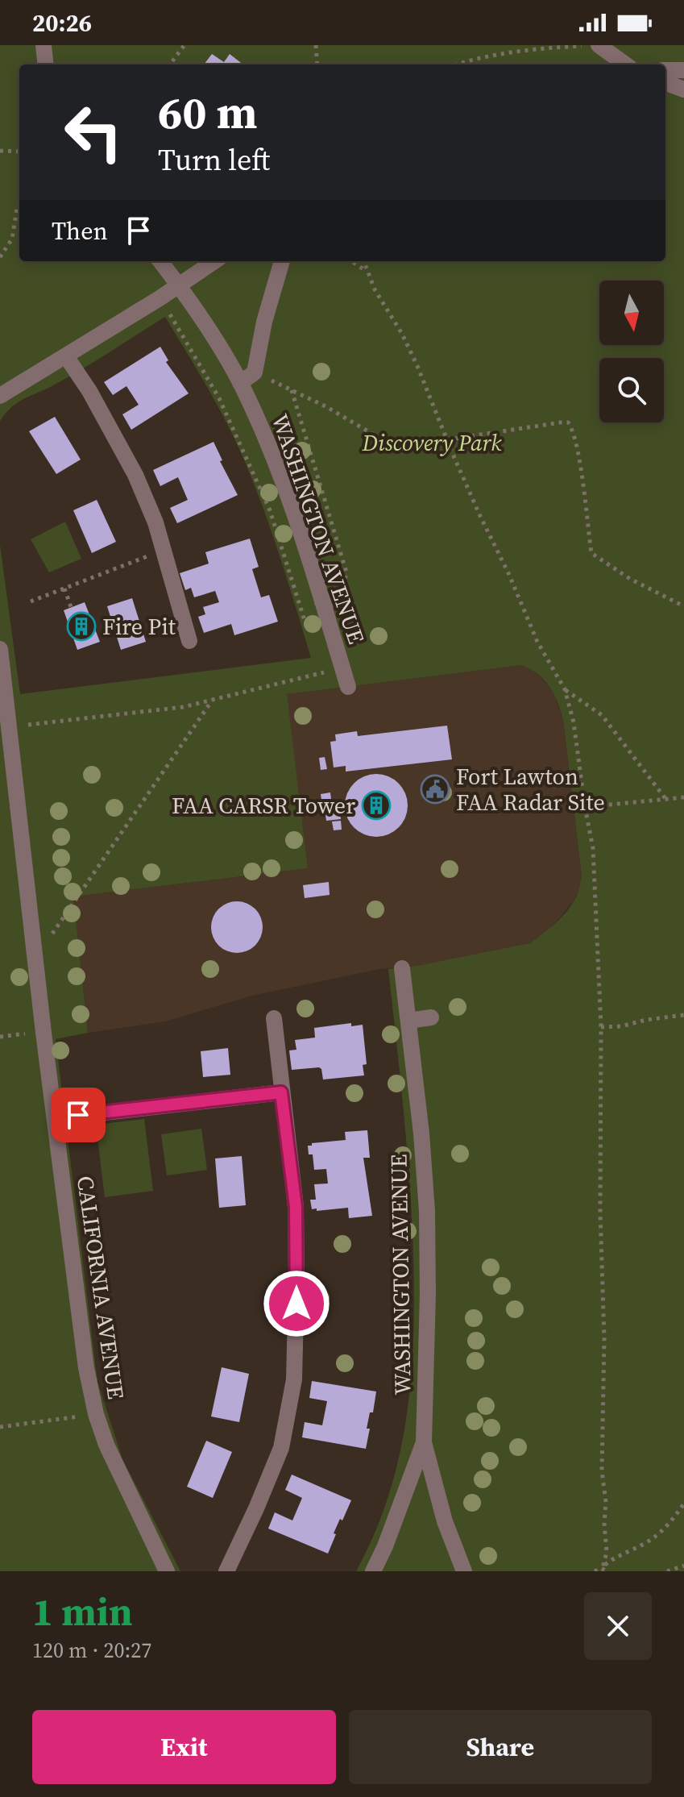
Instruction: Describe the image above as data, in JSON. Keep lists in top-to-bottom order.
{
  "streets": {
    "street": ["WASHINGTON AVENUE", "CALIFORNIA AVENUE"]
  },
  "parks": ["Discovery Park"],
  "places": {
    "building": ["Fire Pit", "FAA CARSR Tower"],
    "public building": ["Fort Lawton FAA Radar Site"]
  },
  "north": "bottom",
  "page": {
    "status": "20:26",
    "turn": ["60 m", "Turn left"],
    "then": "Then",
    "heading": ["1 min", "120 m · 20:27"],
    "buttons": ["Exit", "Share"]
  }
}
